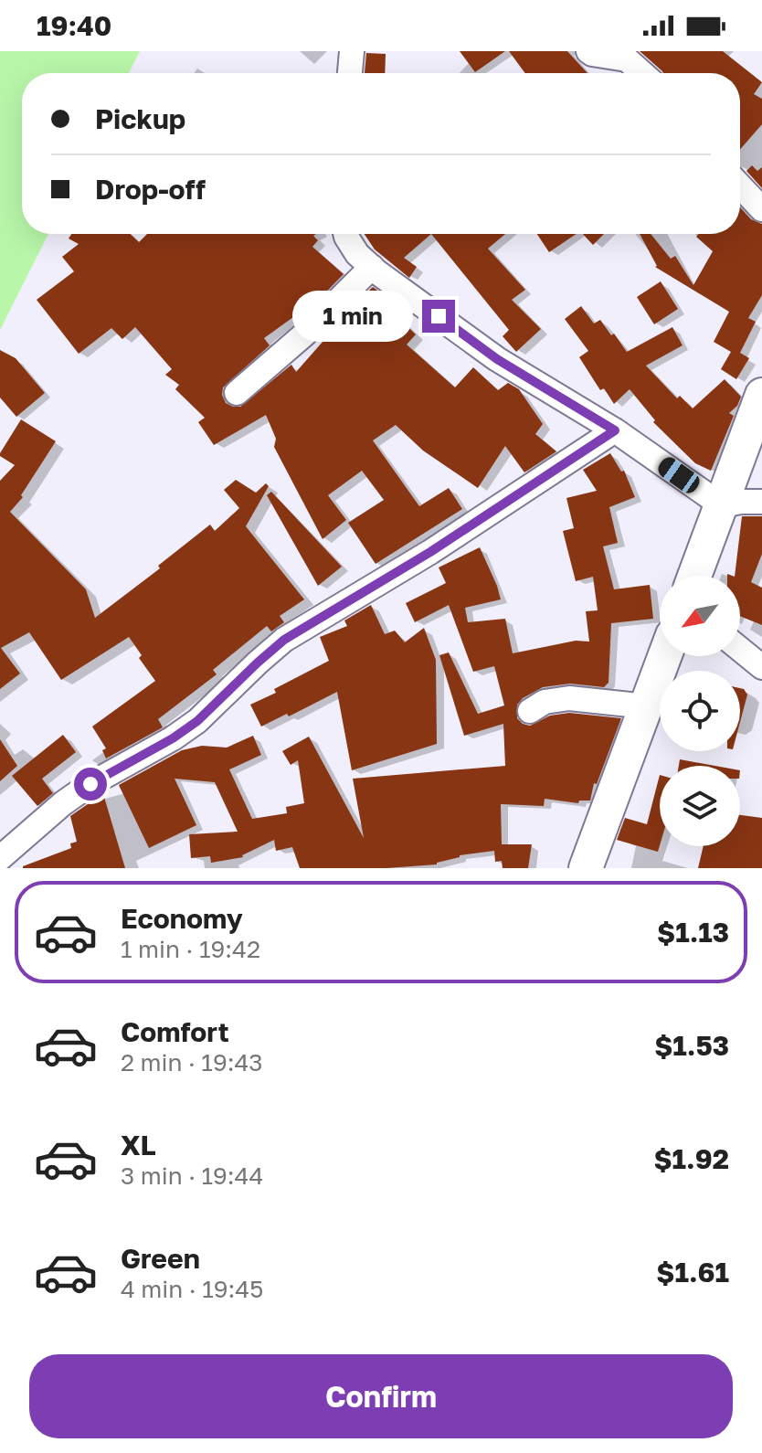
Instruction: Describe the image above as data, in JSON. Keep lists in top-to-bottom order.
{
  "north": "bottom left",
  "page": {
    "status": "19:40",
    "banner": ["Pickup", "Drop-off"],
    "bubble": "1 min",
    "list": [
      {
        "name": "Economy",
        "note": "1 min · 19:42",
        "value": "$1.13"
      },
      {
        "name": "Comfort",
        "note": "2 min · 19:43",
        "value": "$1.53"
      },
      {
        "name": "XL",
        "note": "3 min · 19:44",
        "value": "$1.92"
      },
      {
        "name": "Green",
        "note": "4 min · 19:45",
        "value": "$1.61"
      }
    ],
    "buttons": "Confirm"
  }
}
